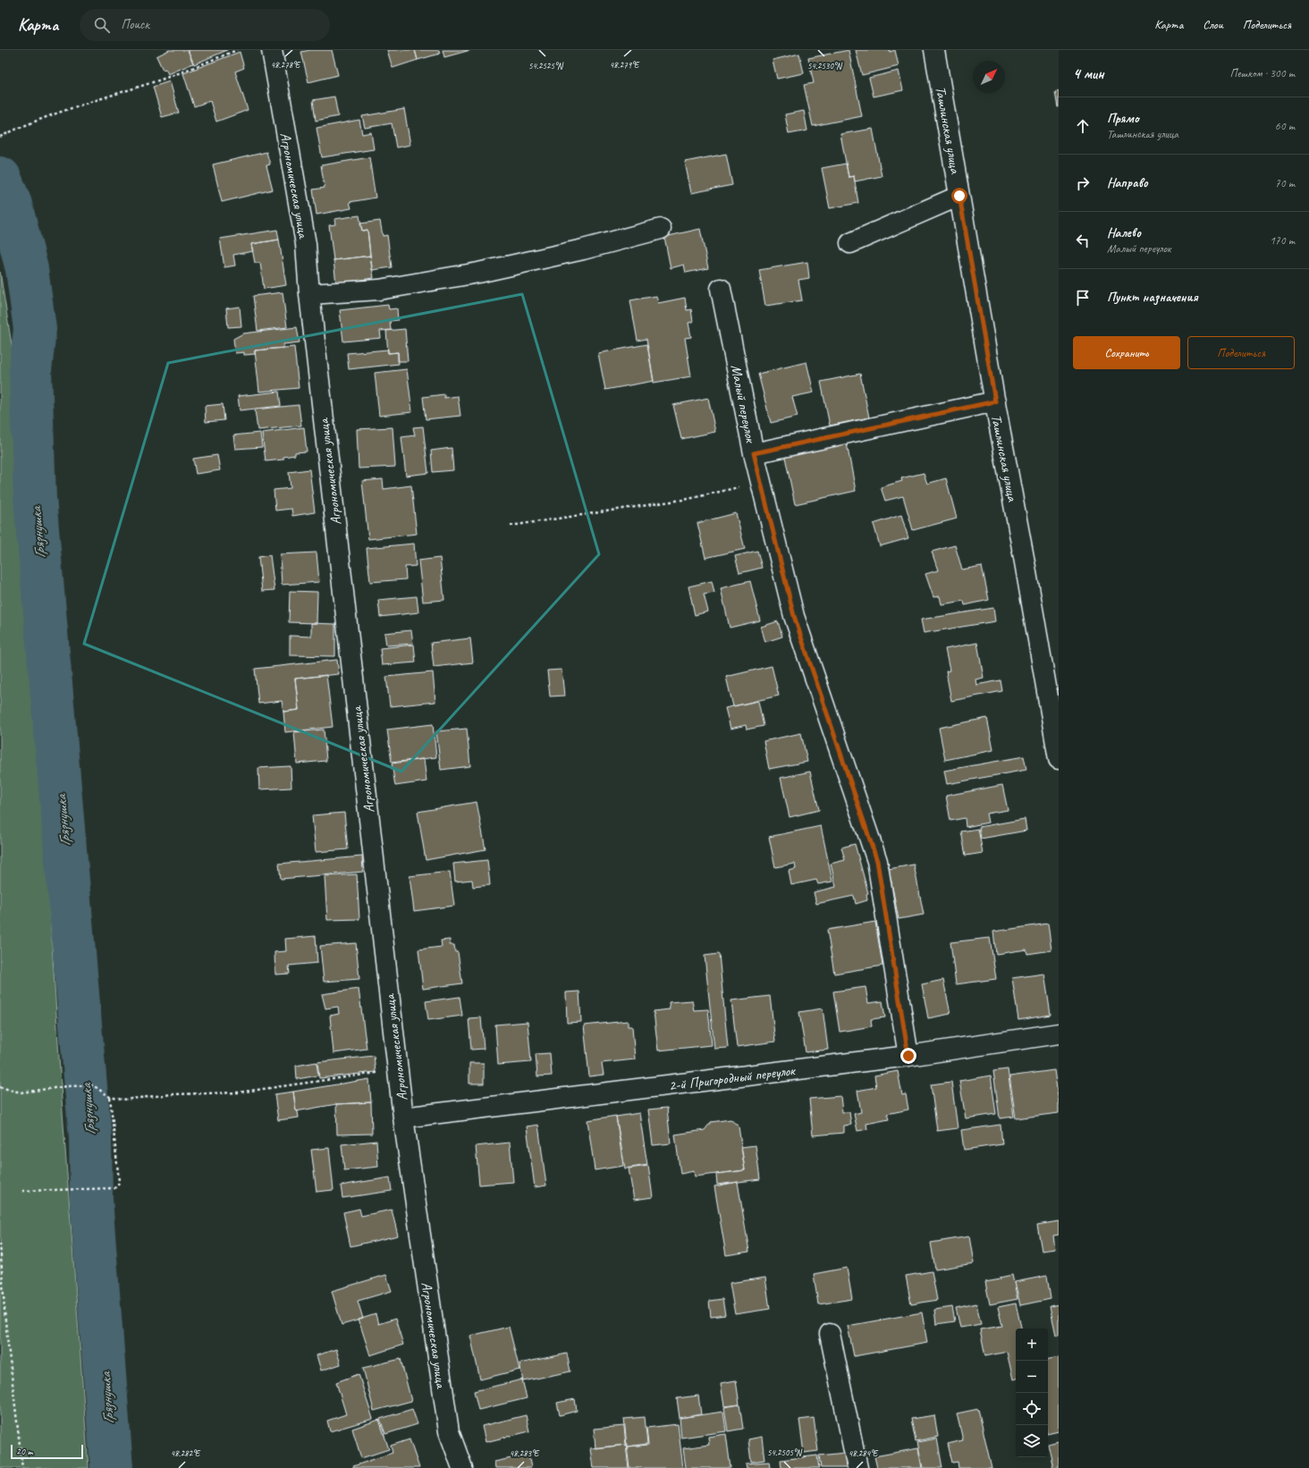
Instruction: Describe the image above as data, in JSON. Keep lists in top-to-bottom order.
{
  "streets": {
    "street": [
      "Ташлинская улица",
      "Агрономическая улица",
      "Малый переулок",
      "2-й Пригородный переулок"
    ]
  },
  "crossings": [
    ["Агрономическая улица", "2-й Пригородный переулок"],
    ["Малый переулок", "2-й Пригородный переулок"]
  ],
  "water": ["Грязнушка"],
  "scale_bar": "20 m",
  "north": "top right",
  "page": {
    "header": "Карта",
    "search": "Поиск",
    "nav": ["Карта", "Слои", "Поделиться"],
    "heading": ["4 мин", "Пешком · 300 m"],
    "list": [
      ["Прямо", "Ташлинская улица", "60 m"],
      ["Направо", "70 m"],
      ["Налево", "Малый переулок", "170 m"],
      "Пункт назначения"
    ],
    "buttons": ["Сохранить", "Поделиться"],
    "map_buttons": ["+", "−"],
    "scale": "20 m"
  },
  "coordinates": [
    "48.278°E",
    "48.279°E",
    "54.2525°N",
    "54.2530°N",
    "54.2505°N",
    "48.282°E",
    "48.283°E",
    "48.284°E"
  ]
}
